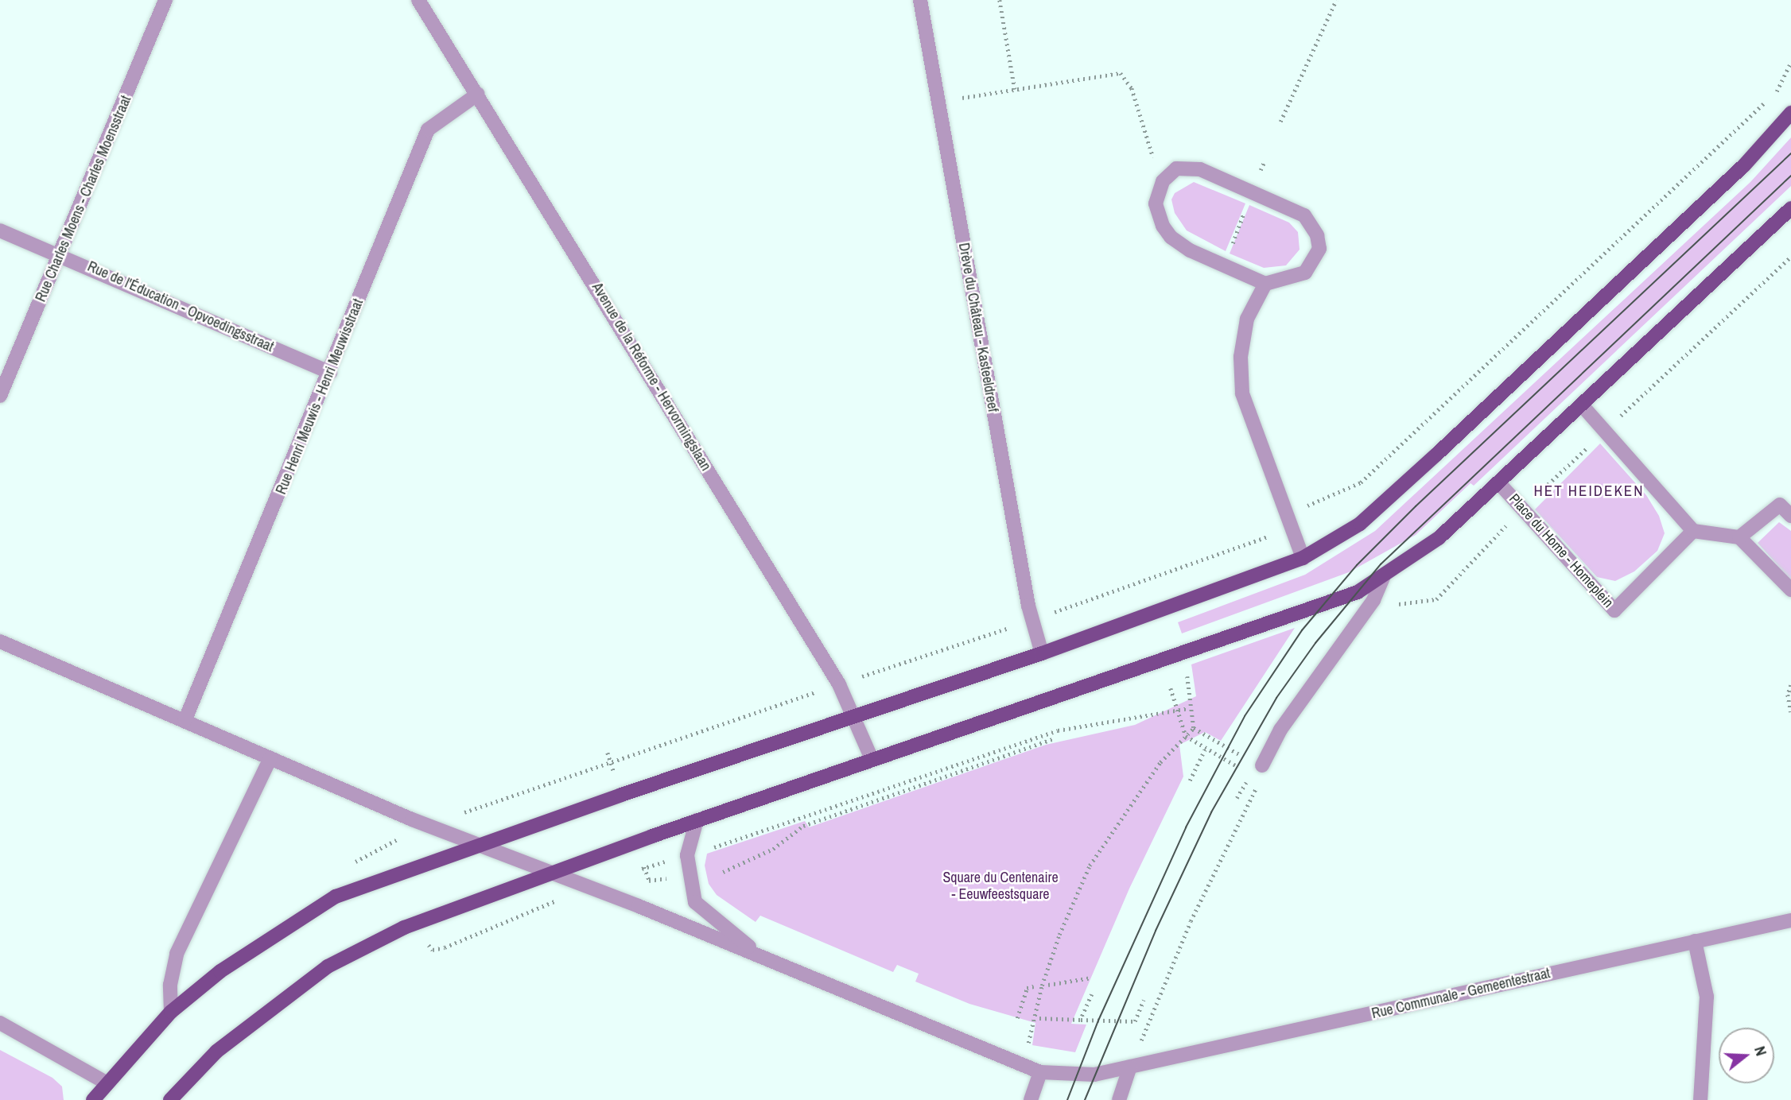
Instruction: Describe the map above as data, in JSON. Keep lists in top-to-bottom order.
{
  "streets": {
    "street": [
      "Rue Charles Moens - Charles Moensstraat",
      "Rue de l'Éducation - Opvoedingsstraat",
      "Drève du Château - Kasteeldreef",
      "Avenue de la Réforme - Hervormingslaan",
      "Rue Henri Meuwis - Henri Meuwisstraat",
      "Place du Home - Homeplein",
      "Rue Communale - Gemeentestraat"
    ]
  },
  "crossings": [
    ["Rue Charles Moens - Charles Moensstraat", "Rue de l'Éducation - Opvoedingsstraat"],
    ["Rue de l'Éducation - Opvoedingsstraat", "Rue Henri Meuwis - Henri Meuwisstraat"],
    ["Avenue de la Réforme - Hervormingslaan", "Rue Henri Meuwis - Henri Meuwisstraat"]
  ],
  "districts": ["HET HEIDEKEN"],
  "parks": ["Square du Centenaire - Eeuwfeestsquare"],
  "north": "right"
}
